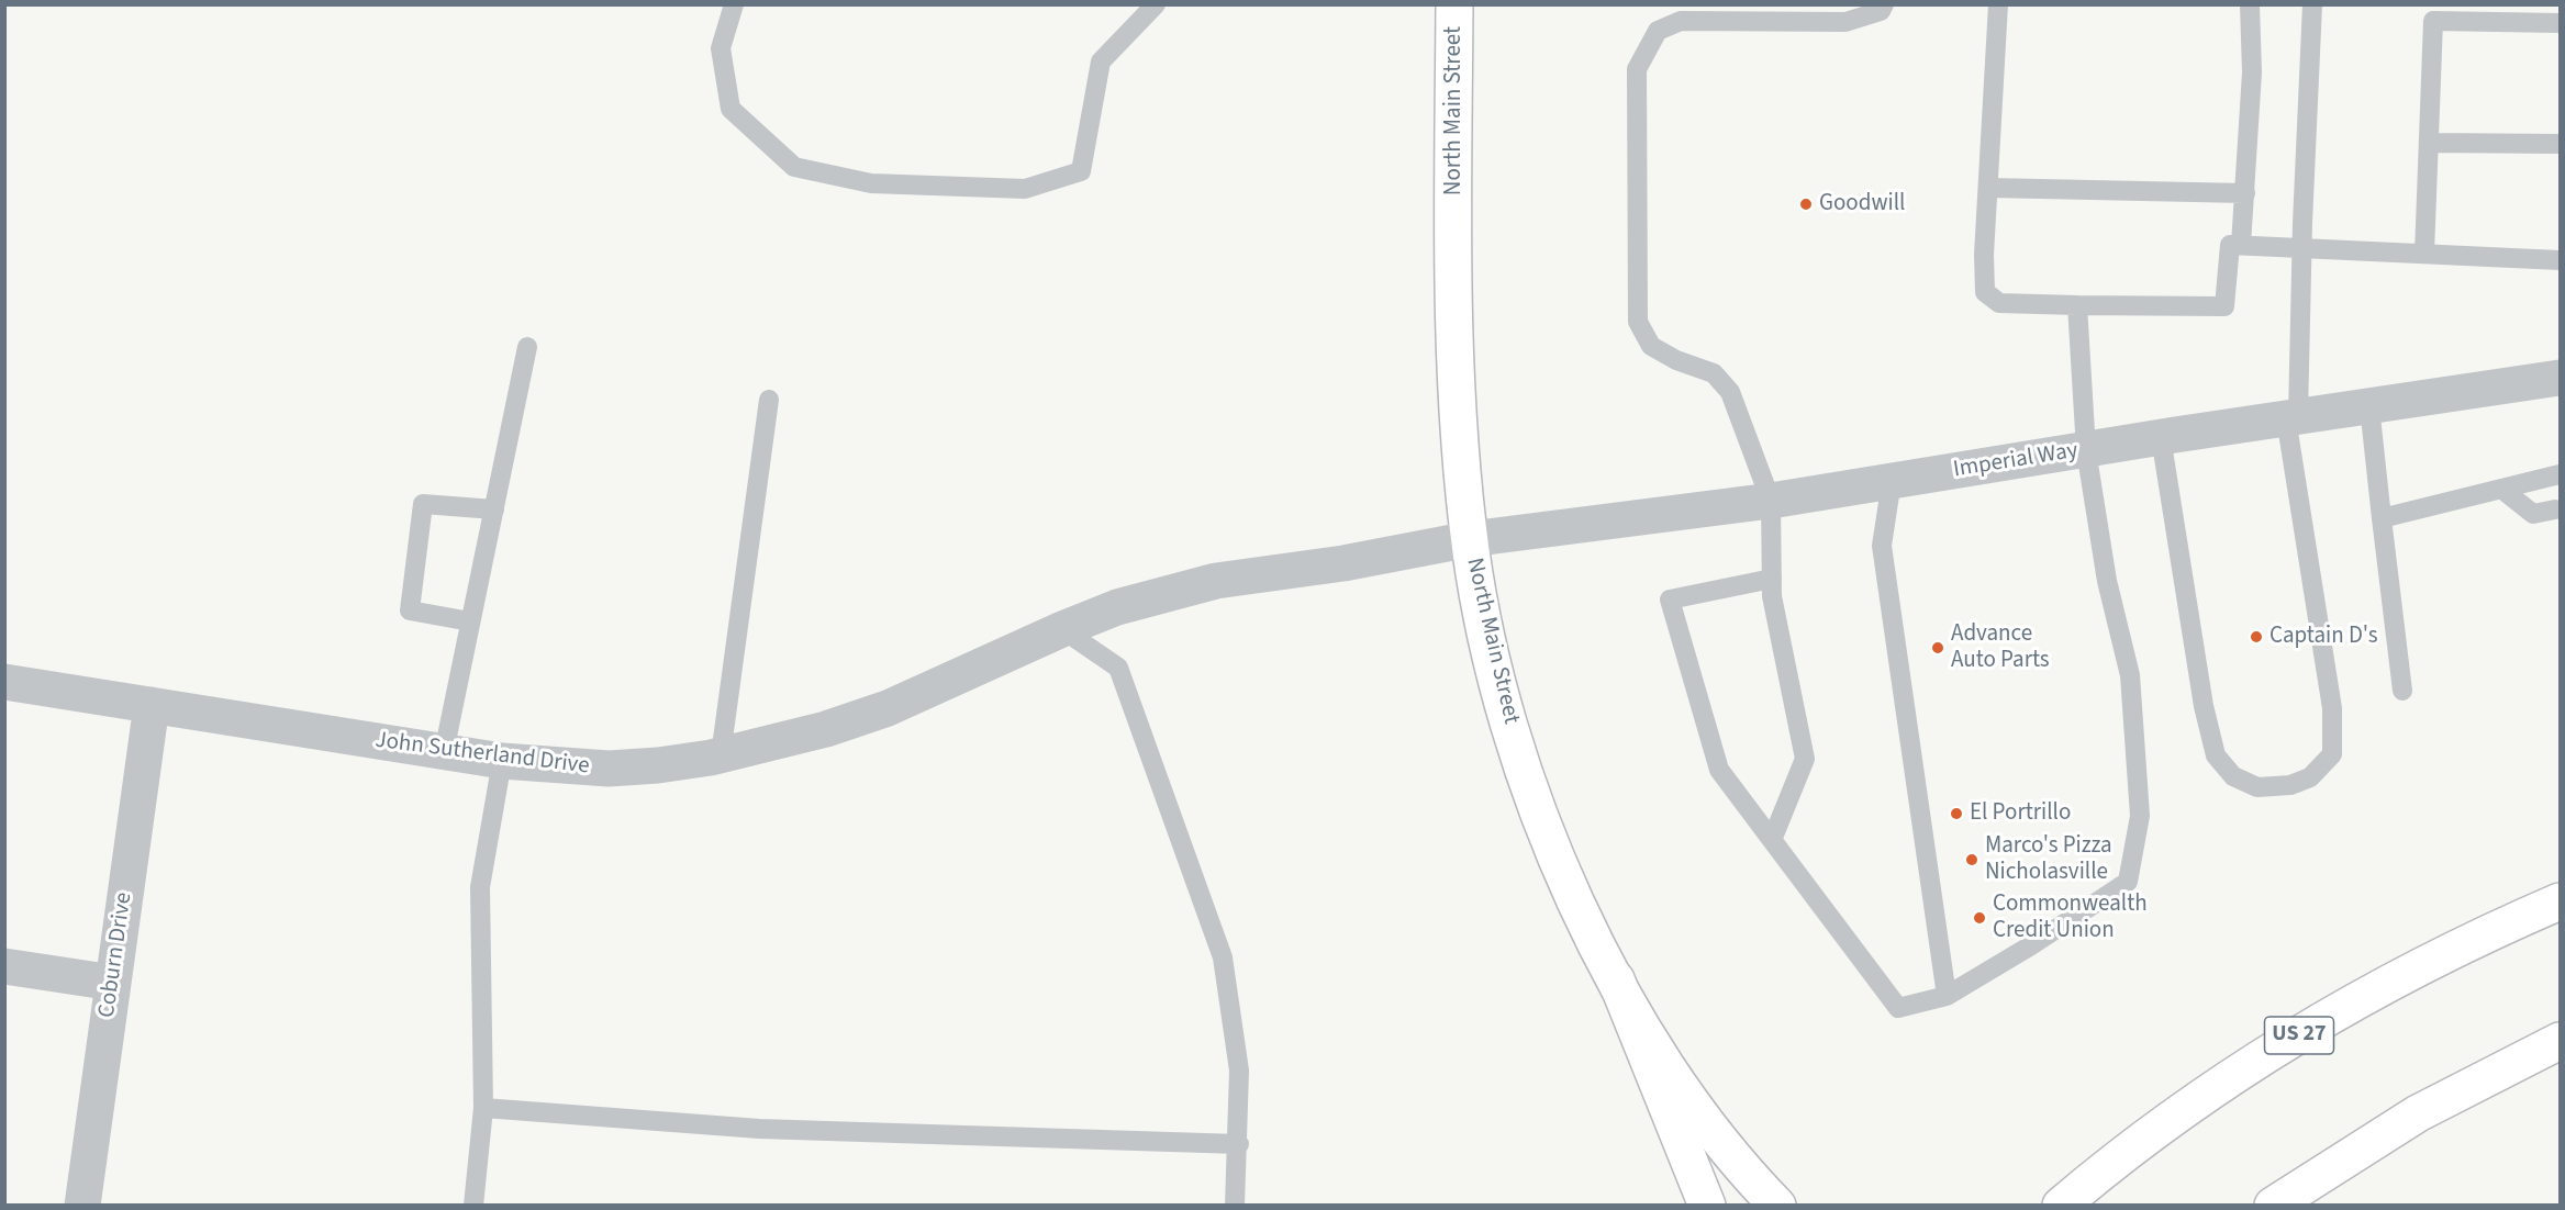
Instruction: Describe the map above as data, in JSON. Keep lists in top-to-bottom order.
{
  "streets": {
    "main road": ["North Main Street", "US 27"],
    "street": ["Imperial Way", "John Sutherland Drive", "Coburn Drive"]
  },
  "crossings": [
    ["North Main Street", "Imperial Way"],
    ["Imperial Way", "John Sutherland Drive"],
    ["John Sutherland Drive", "Coburn Drive"]
  ],
  "places": [
    "Goodwill",
    "Captain D's",
    "Advance Auto Parts",
    "El Portrillo",
    "Marco's Pizza Nicholasville",
    "Commonwealth Credit Union"
  ]
}
